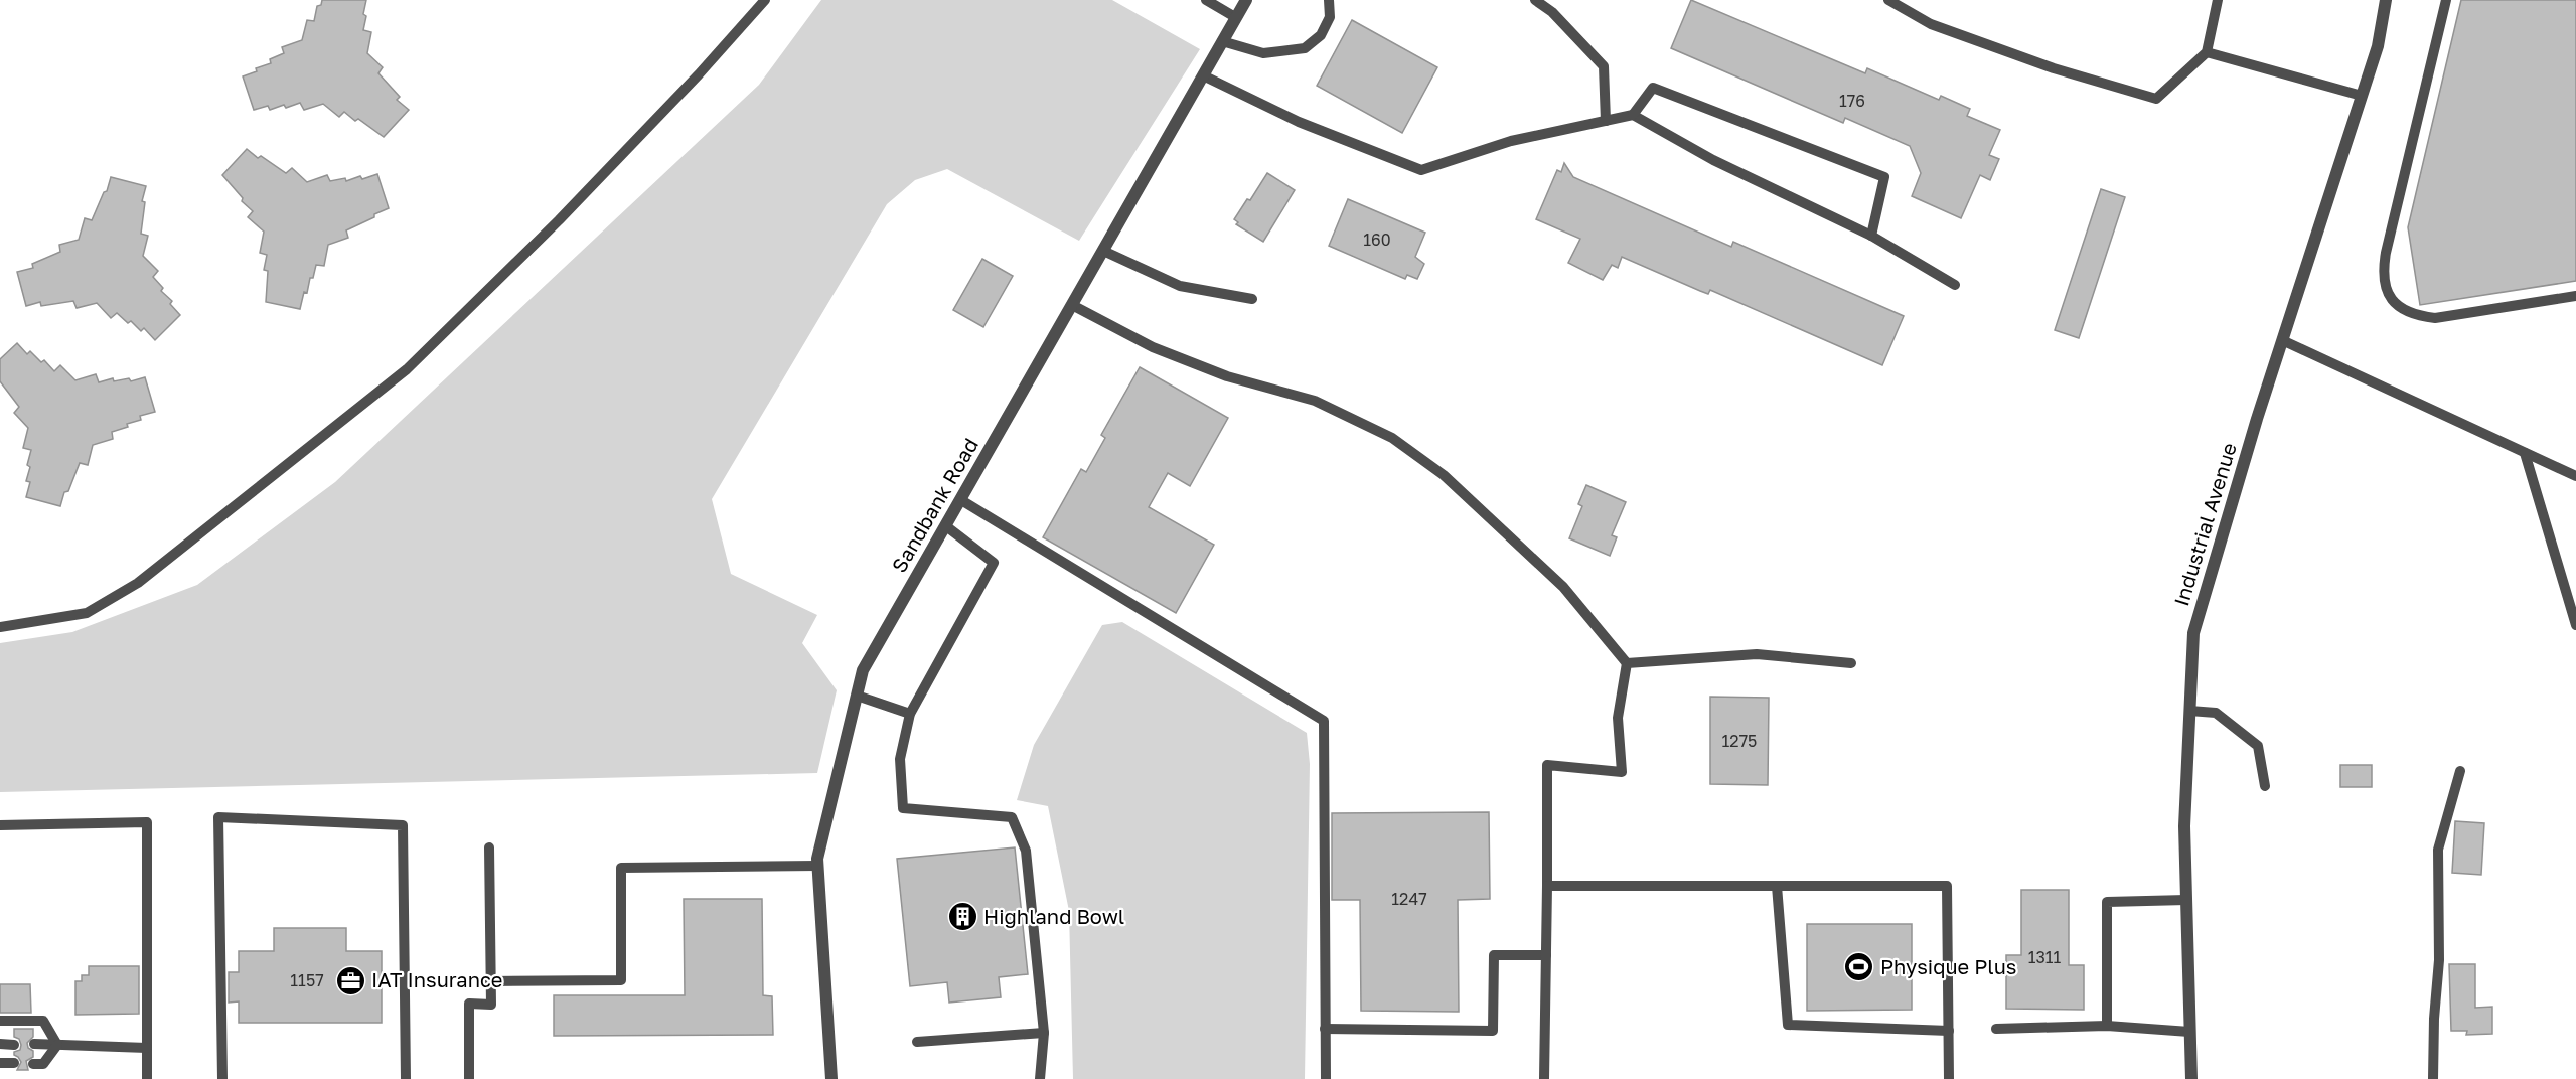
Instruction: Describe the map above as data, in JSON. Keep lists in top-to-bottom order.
{
  "streets": {
    "street": ["Sandbank Road", "Industrial Avenue"]
  },
  "places": {
    "building": ["Highland Bowl"],
    "sports": ["Physique Plus"],
    "office": ["IAT Insurance"]
  },
  "house_numbers": [
    "176",
    "160",
    "1275",
    "1247",
    "1311",
    "1157"
  ]
}
